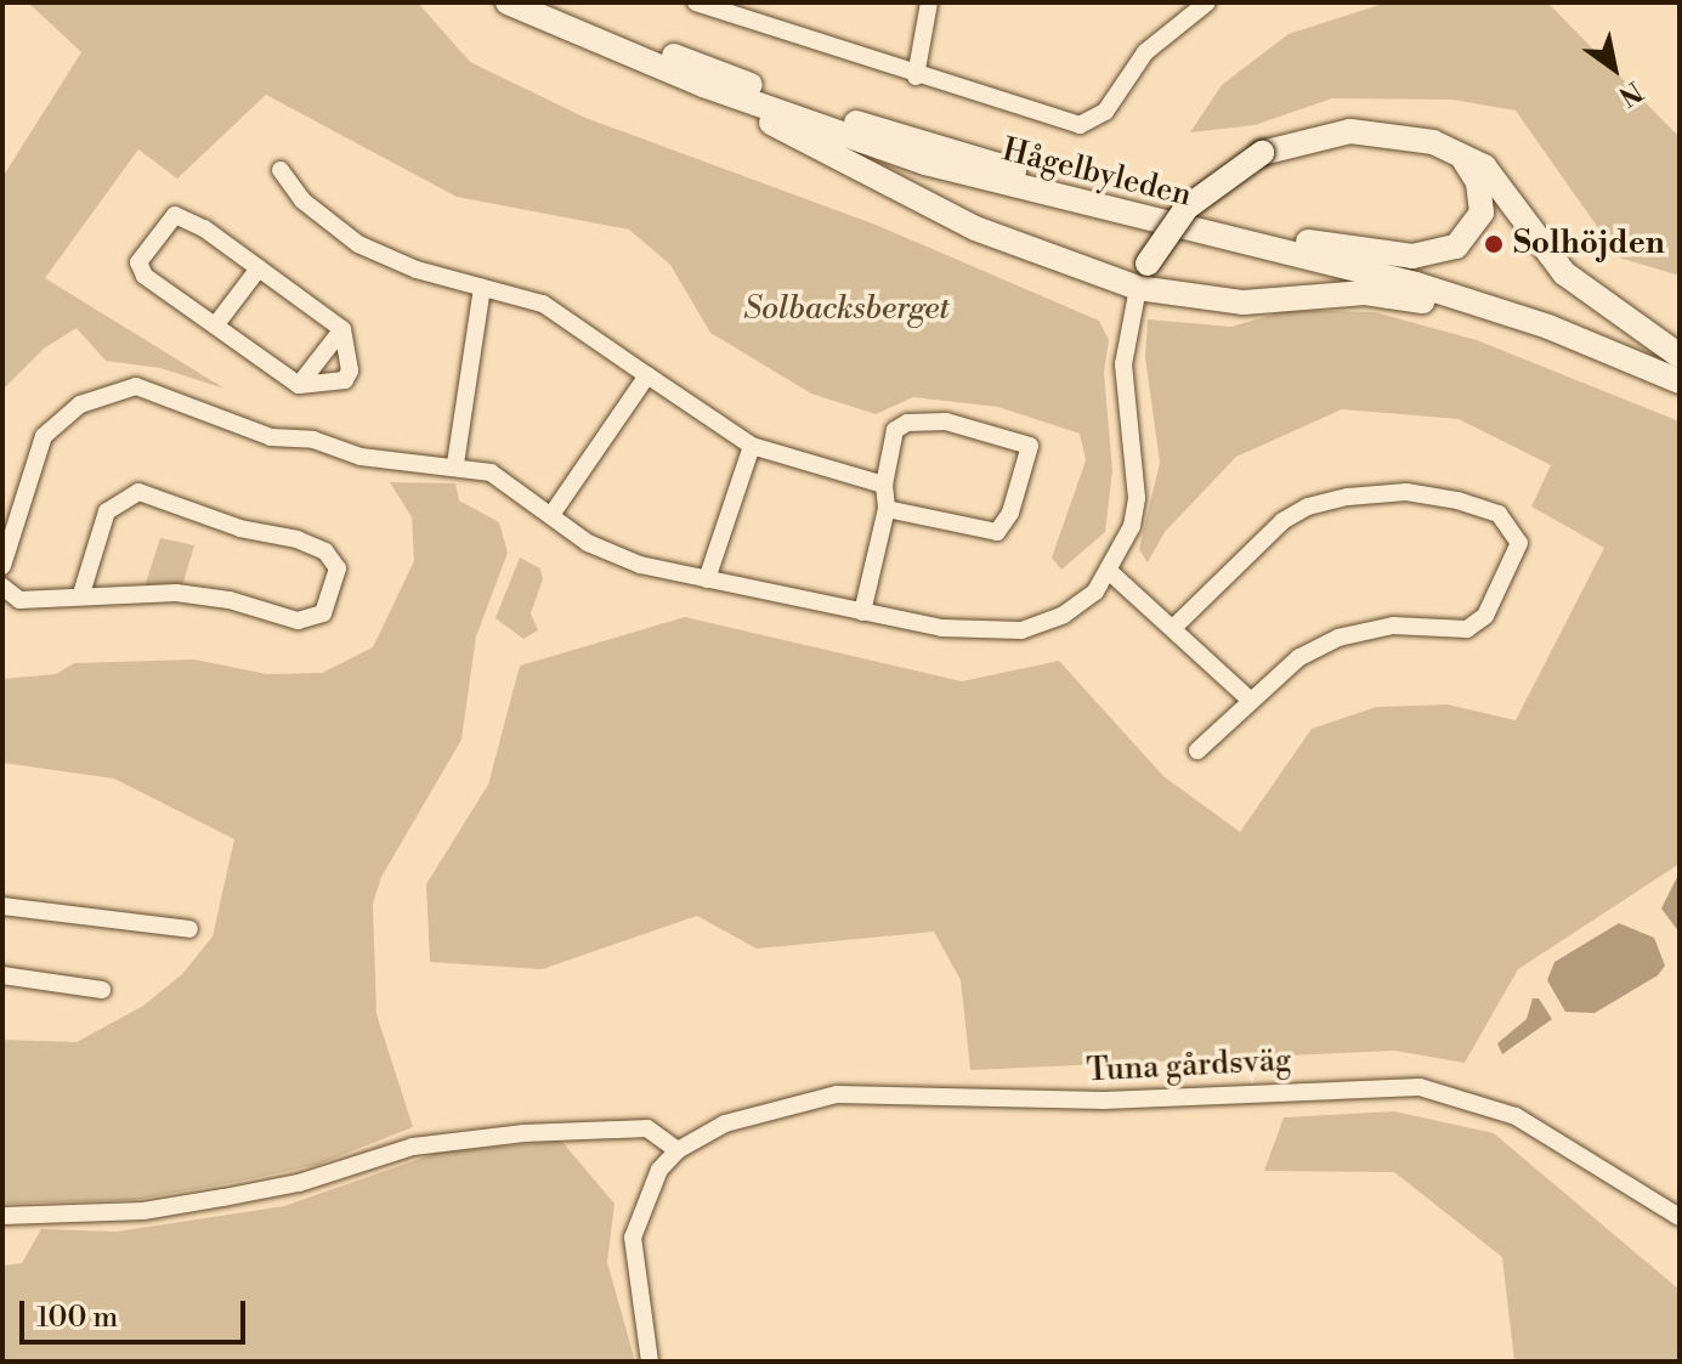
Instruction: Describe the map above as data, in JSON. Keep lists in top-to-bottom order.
{
  "streets": {
    "main road": ["Hågelbyleden"],
    "street": ["Tuna gårdsväg"]
  },
  "parks": ["Solbacksberget"],
  "places": ["Solhöjden"],
  "scale_bar": "100 m",
  "north": "bottom right"
}
